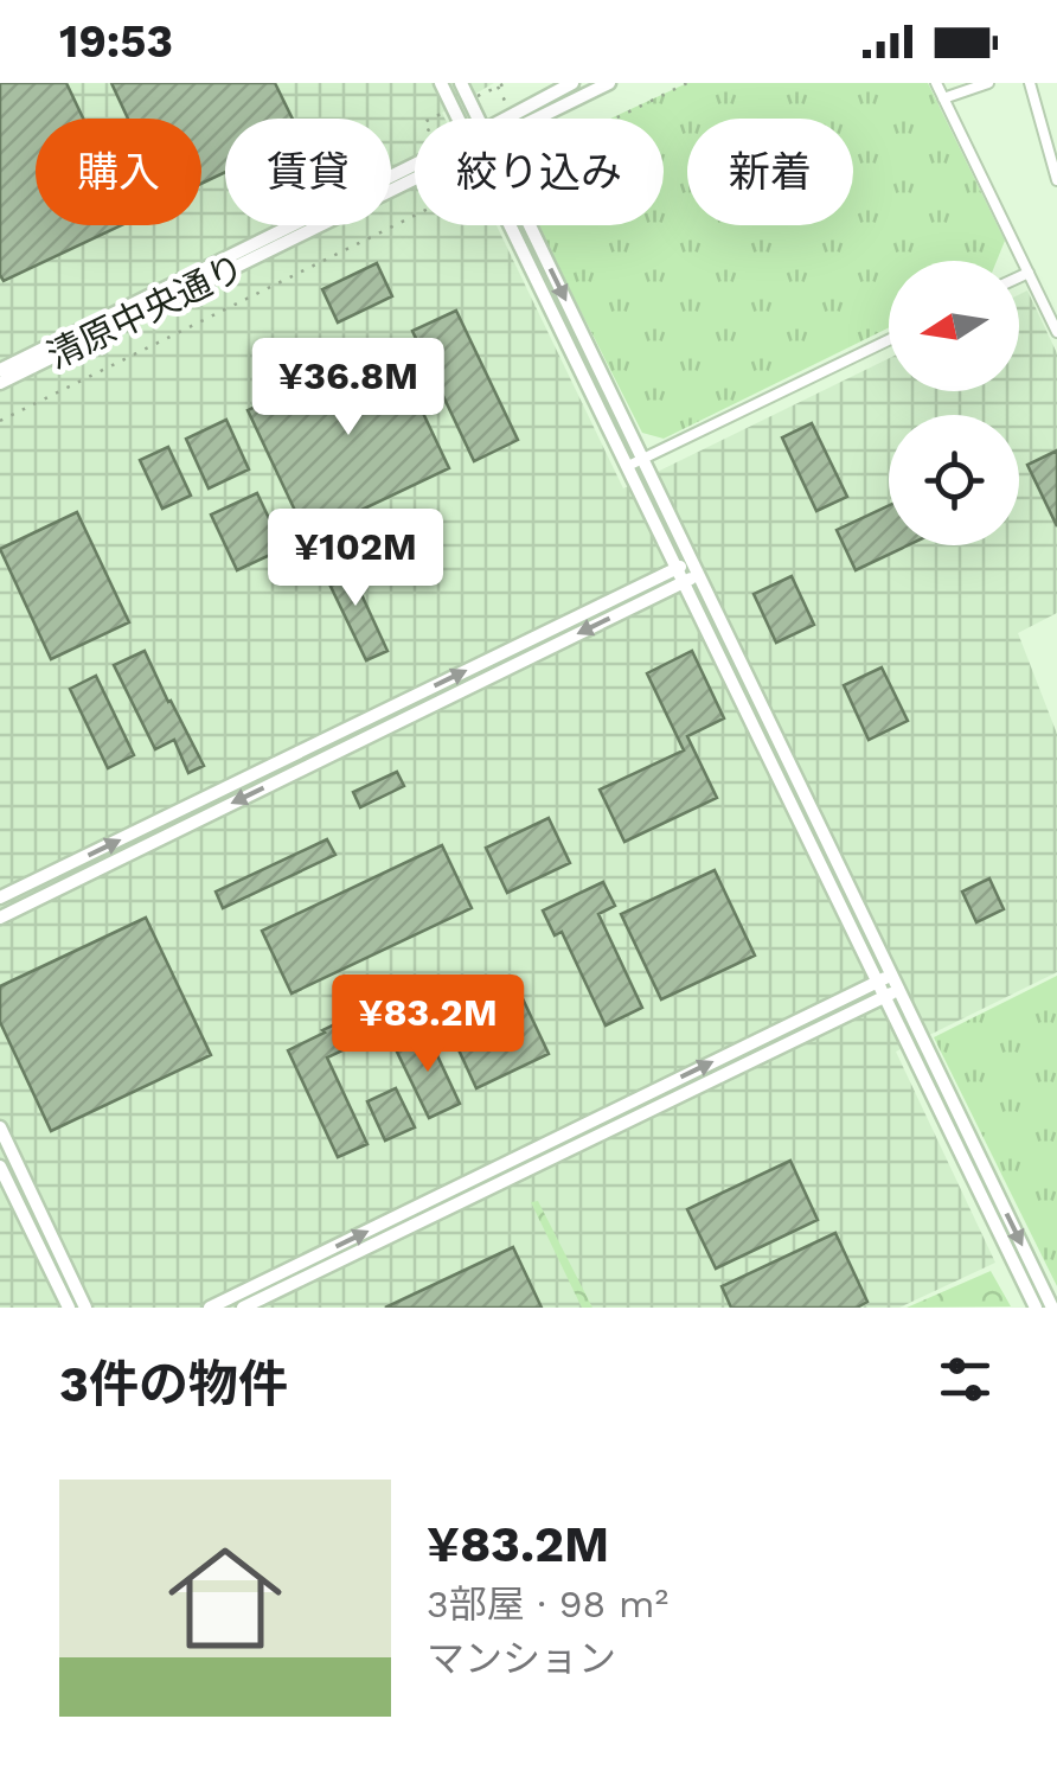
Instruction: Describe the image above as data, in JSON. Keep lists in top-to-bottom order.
{
  "streets": {
    "street": ["清原中央通り"]
  },
  "north": "left",
  "page": {
    "status": "19:53",
    "chip": [
      "購入",
      "賃貸",
      "絞り込み",
      "新着"
    ],
    "price": ["¥36.8M", "¥102M", "¥83.2M"],
    "heading": "3件の物件",
    "list": [
      {
        "name": "¥83.2M",
        "note": "3部屋 · 98 m² · マンション"
      }
    ]
  }
}
